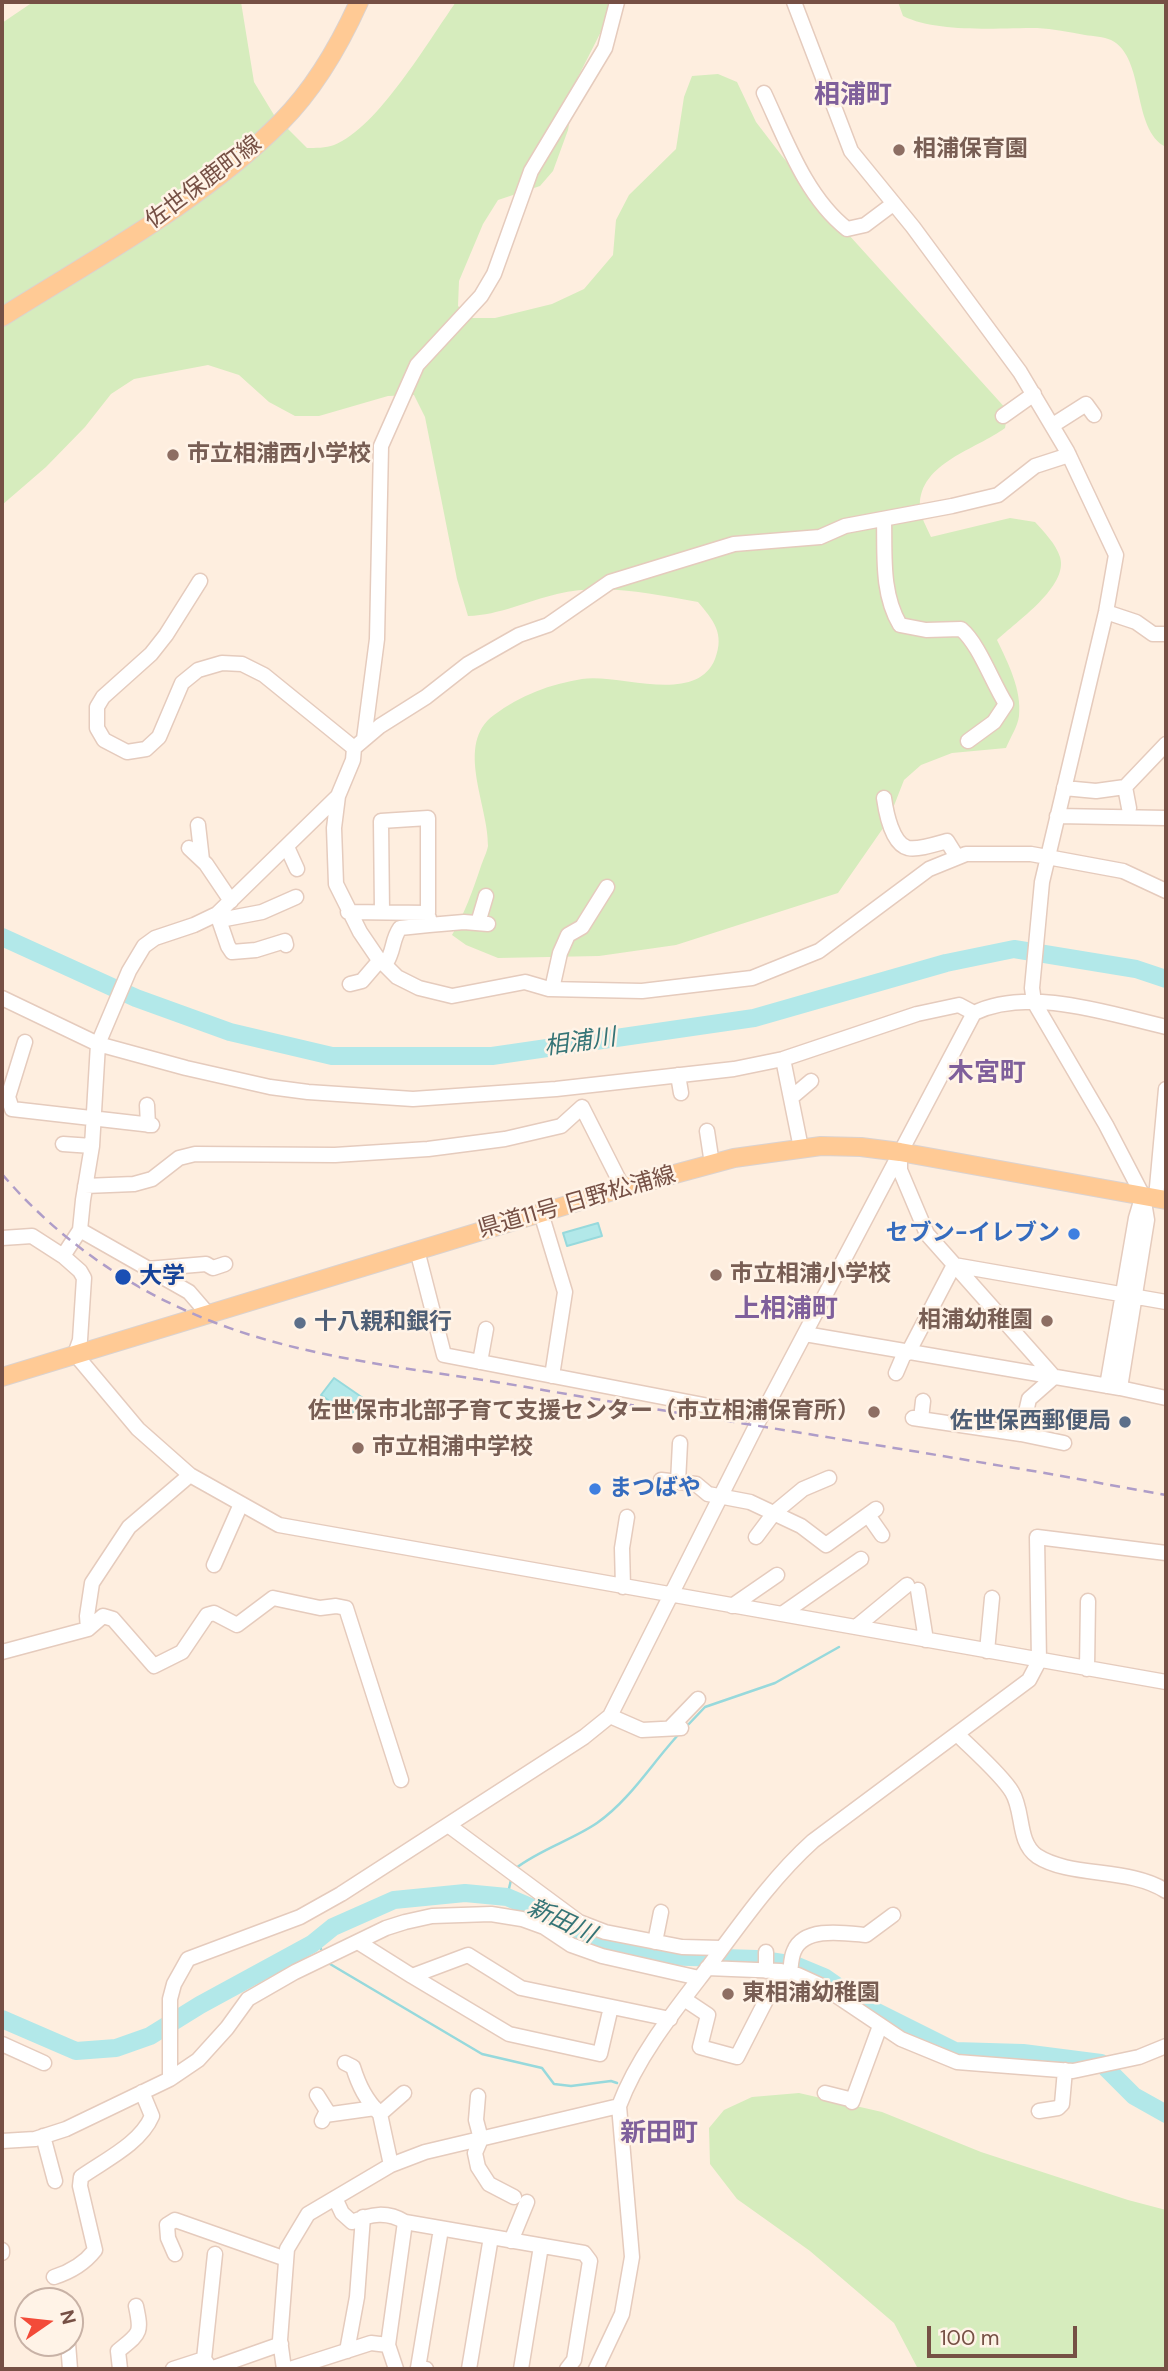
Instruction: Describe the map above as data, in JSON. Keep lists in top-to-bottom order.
{
  "streets": {
    "main road": ["佐世保鹿町線", "県道11号 日野松浦線"]
  },
  "districts": [
    "相浦町",
    "木宮町",
    "上相浦町",
    "新田町"
  ],
  "water": ["相浦川", "新田川"],
  "places": [
    "相浦保育園",
    "市立相浦西小学校",
    "セブン-イレブン",
    "市立相浦小学校",
    "大学",
    "相浦幼稚園",
    "十八親和銀行",
    "佐世保市北部子育て支援センター（市立相浦保育所）",
    "佐世保西郵便局",
    "市立相浦中学校",
    "まつばや",
    "東相浦幼稚園"
  ],
  "scale_bar": "100 m",
  "north": "right"
}
